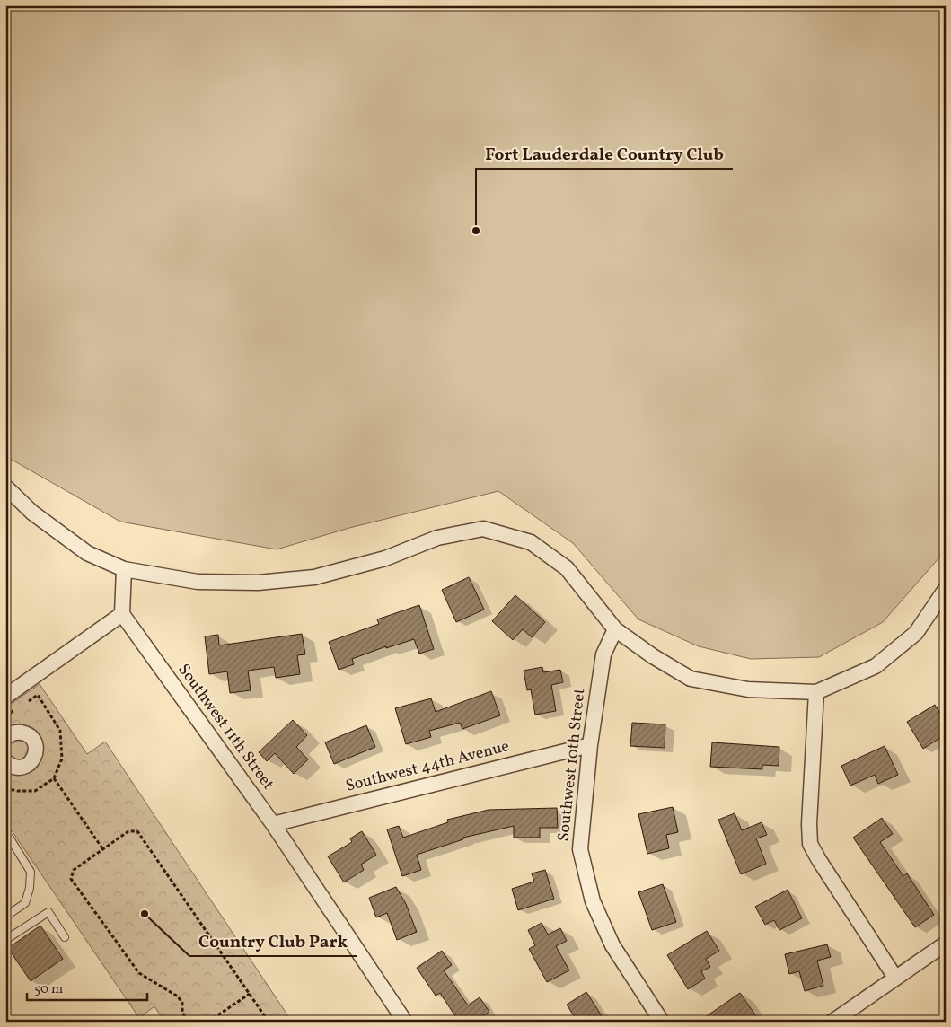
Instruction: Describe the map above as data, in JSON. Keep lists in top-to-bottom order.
{
  "streets": {
    "street": ["Southwest 11th Street", "Southwest 10th Street", "Southwest 44th Avenue"]
  },
  "crossings": [
    ["Southwest 11th Street", "Southwest 44th Avenue"],
    ["Southwest 10th Street", "Southwest 44th Avenue"]
  ],
  "places": ["Fort Lauderdale Country Club", "Country Club Park"],
  "scale_bar": "50 m"
}
